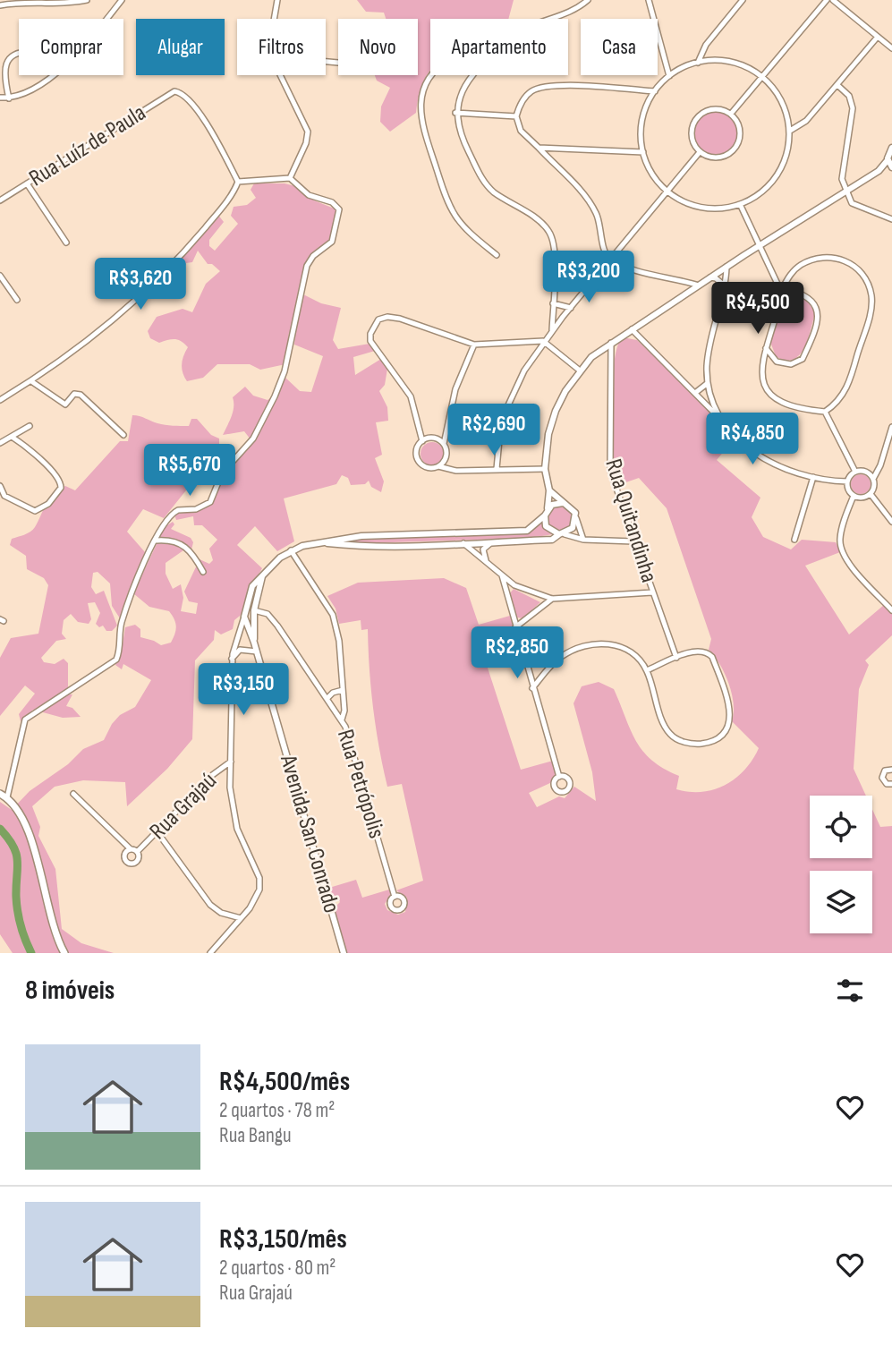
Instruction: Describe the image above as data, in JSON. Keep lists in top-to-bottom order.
{
  "streets": {
    "street": [
      "Rua Luíz de Paula",
      "Rua Quitandinha",
      "Rua Petrópolis",
      "Rua Grajaú",
      "Avenida San Conrado"
    ]
  },
  "crossings": [
    ["Rua Grajaú", "Avenida San Conrado"]
  ],
  "page": {
    "chip": [
      "Comprar",
      "Alugar",
      "Filtros",
      "Novo",
      "Apartamento",
      "Casa"
    ],
    "price": [
      "R$3,200",
      "R$3,620",
      "R$4,500",
      "R$2,690",
      "R$4,850",
      "R$5,670",
      "R$2,850",
      "R$3,150"
    ],
    "heading": "8 imóveis",
    "list": [
      {
        "name": "R$4,500/mês",
        "note": "2 quartos · 78 m² · Rua Bangu"
      },
      {
        "name": "R$3,150/mês",
        "note": "2 quartos · 80 m² · Rua Grajaú"
      }
    ]
  }
}
